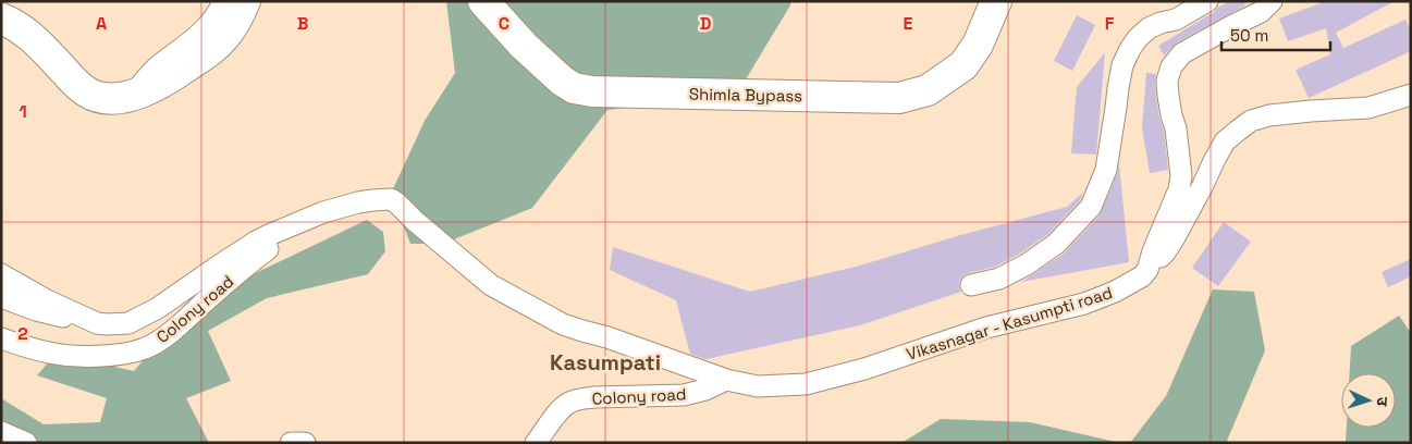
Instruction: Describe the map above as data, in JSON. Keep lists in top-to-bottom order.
{
  "streets": {
    "highway": ["Shimla Bypass"],
    "street": ["Colony road", "Vikasnagar - Kasumpti road"]
  },
  "crossings": [
    ["Colony road", "Vikasnagar - Kasumpti road"]
  ],
  "districts": ["Kasumpati"],
  "scale_bar": "50 m",
  "north": "right",
  "grid": {
    "columns": [
      "A",
      "B",
      "C",
      "D",
      "E",
      "F"
    ],
    "rows": ["1", "2"]
  }
}
